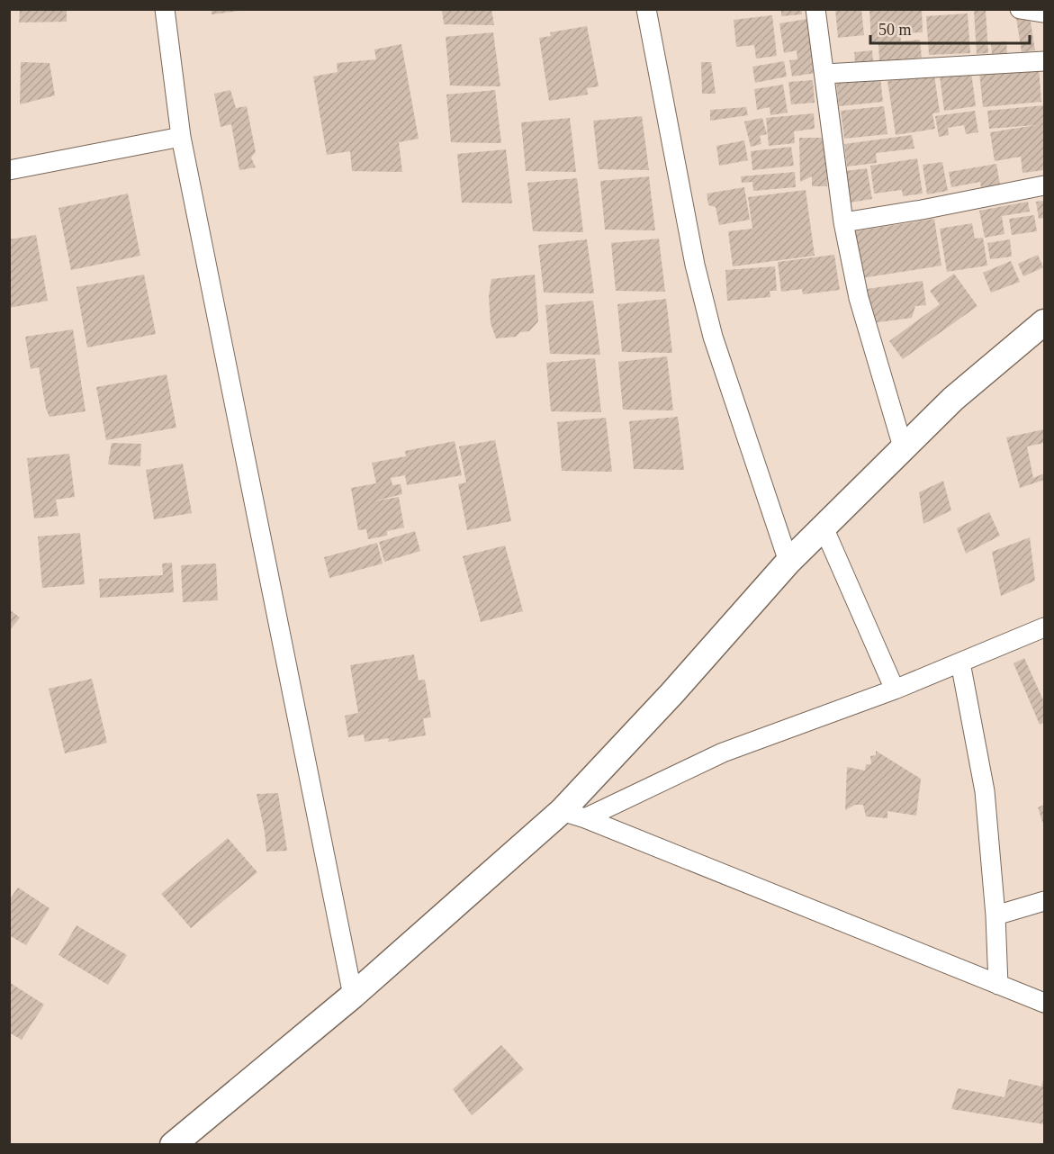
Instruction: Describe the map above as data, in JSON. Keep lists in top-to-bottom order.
{
  "scale_bar": "50 m"
}
